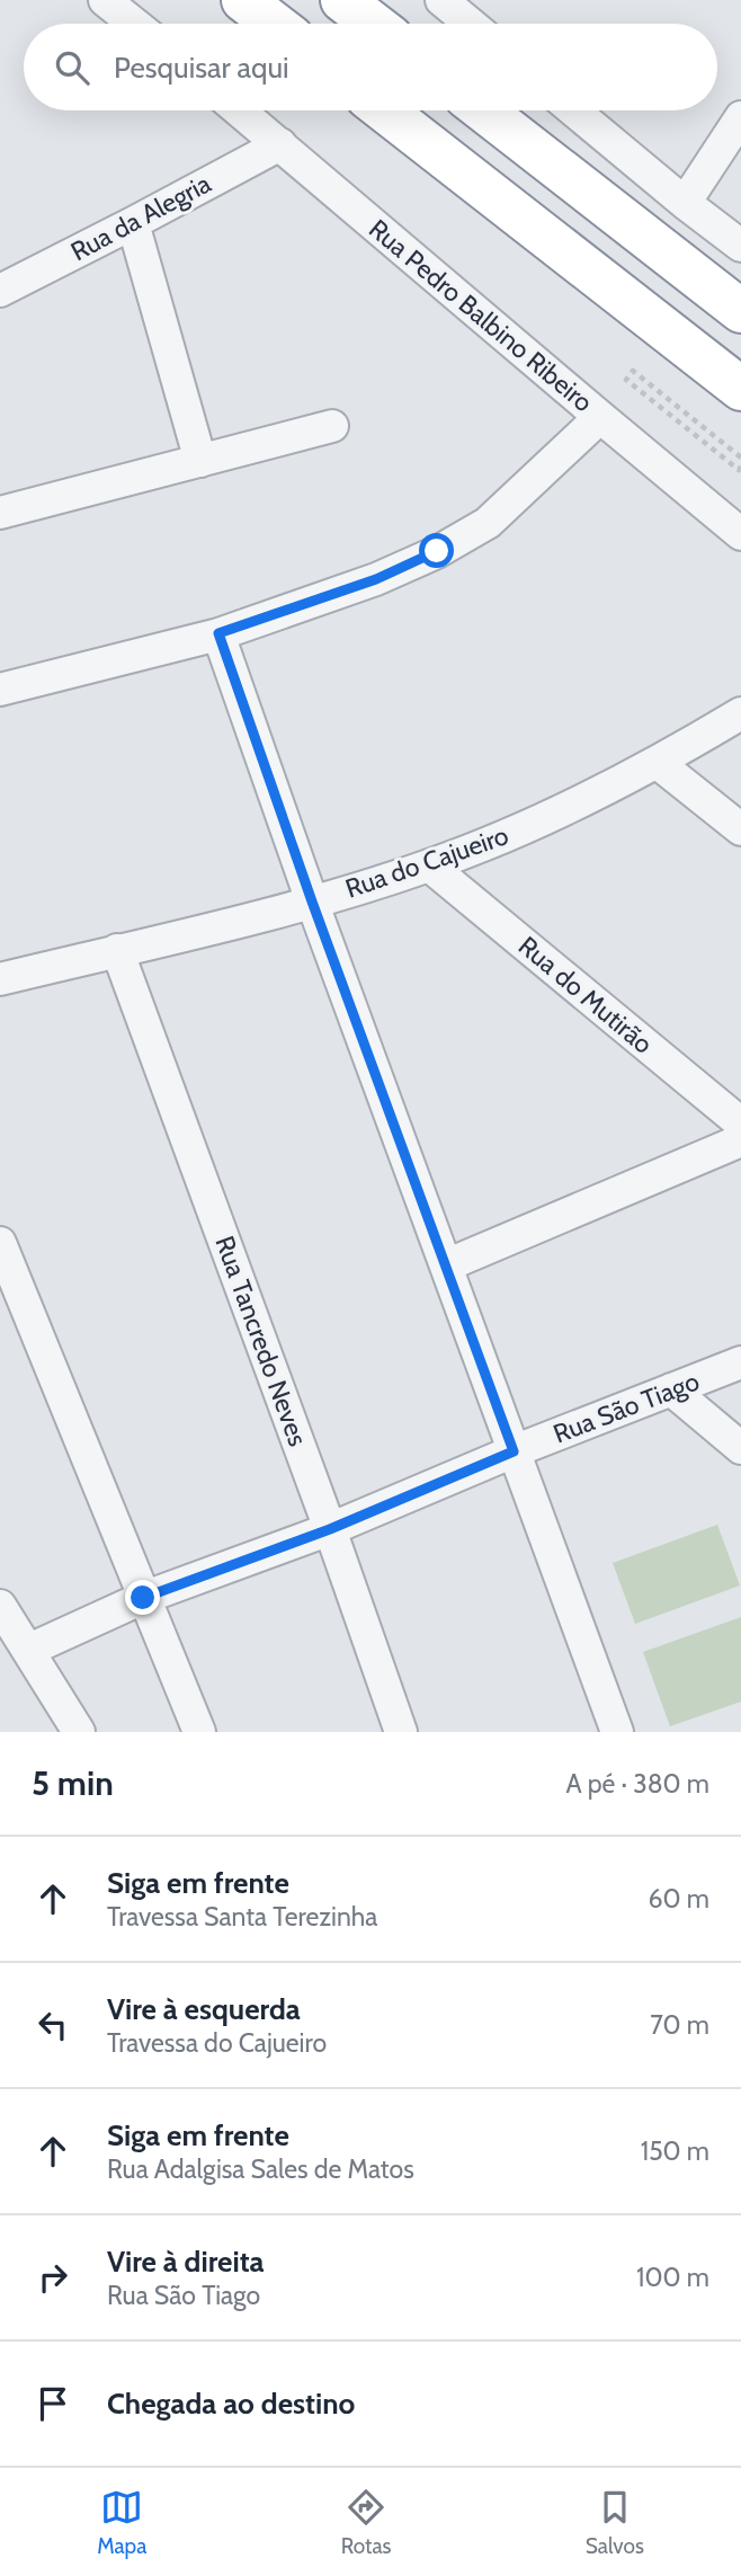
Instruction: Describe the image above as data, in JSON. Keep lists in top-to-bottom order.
{
  "streets": {
    "street": [
      "Rua da Alegria",
      "Rua Pedro Balbino Ribeiro",
      "Rua do Cajueiro",
      "Rua do Mutirão",
      "Rua Tancredo Neves",
      "Rua São Tiago"
    ]
  },
  "crossings": [
    ["Rua da Alegria", "Rua Pedro Balbino Ribeiro"],
    ["Rua do Cajueiro", "Rua do Mutirão"],
    ["Rua do Cajueiro", "Rua Tancredo Neves"],
    ["Rua Tancredo Neves", "Rua São Tiago"]
  ],
  "page": {
    "search": "Pesquisar aqui",
    "heading": ["5 min", "A pé · 380 m"],
    "list": [
      ["Siga em frente", "Travessa Santa Terezinha", "60 m"],
      ["Vire à esquerda", "Travessa do Cajueiro", "70 m"],
      ["Siga em frente", "Rua Adalgisa Sales de Matos", "150 m"],
      ["Vire à direita", "Rua São Tiago", "100 m"],
      "Chegada ao destino"
    ],
    "nav": ["Mapa", "Rotas", "Salvos"]
  }
}
